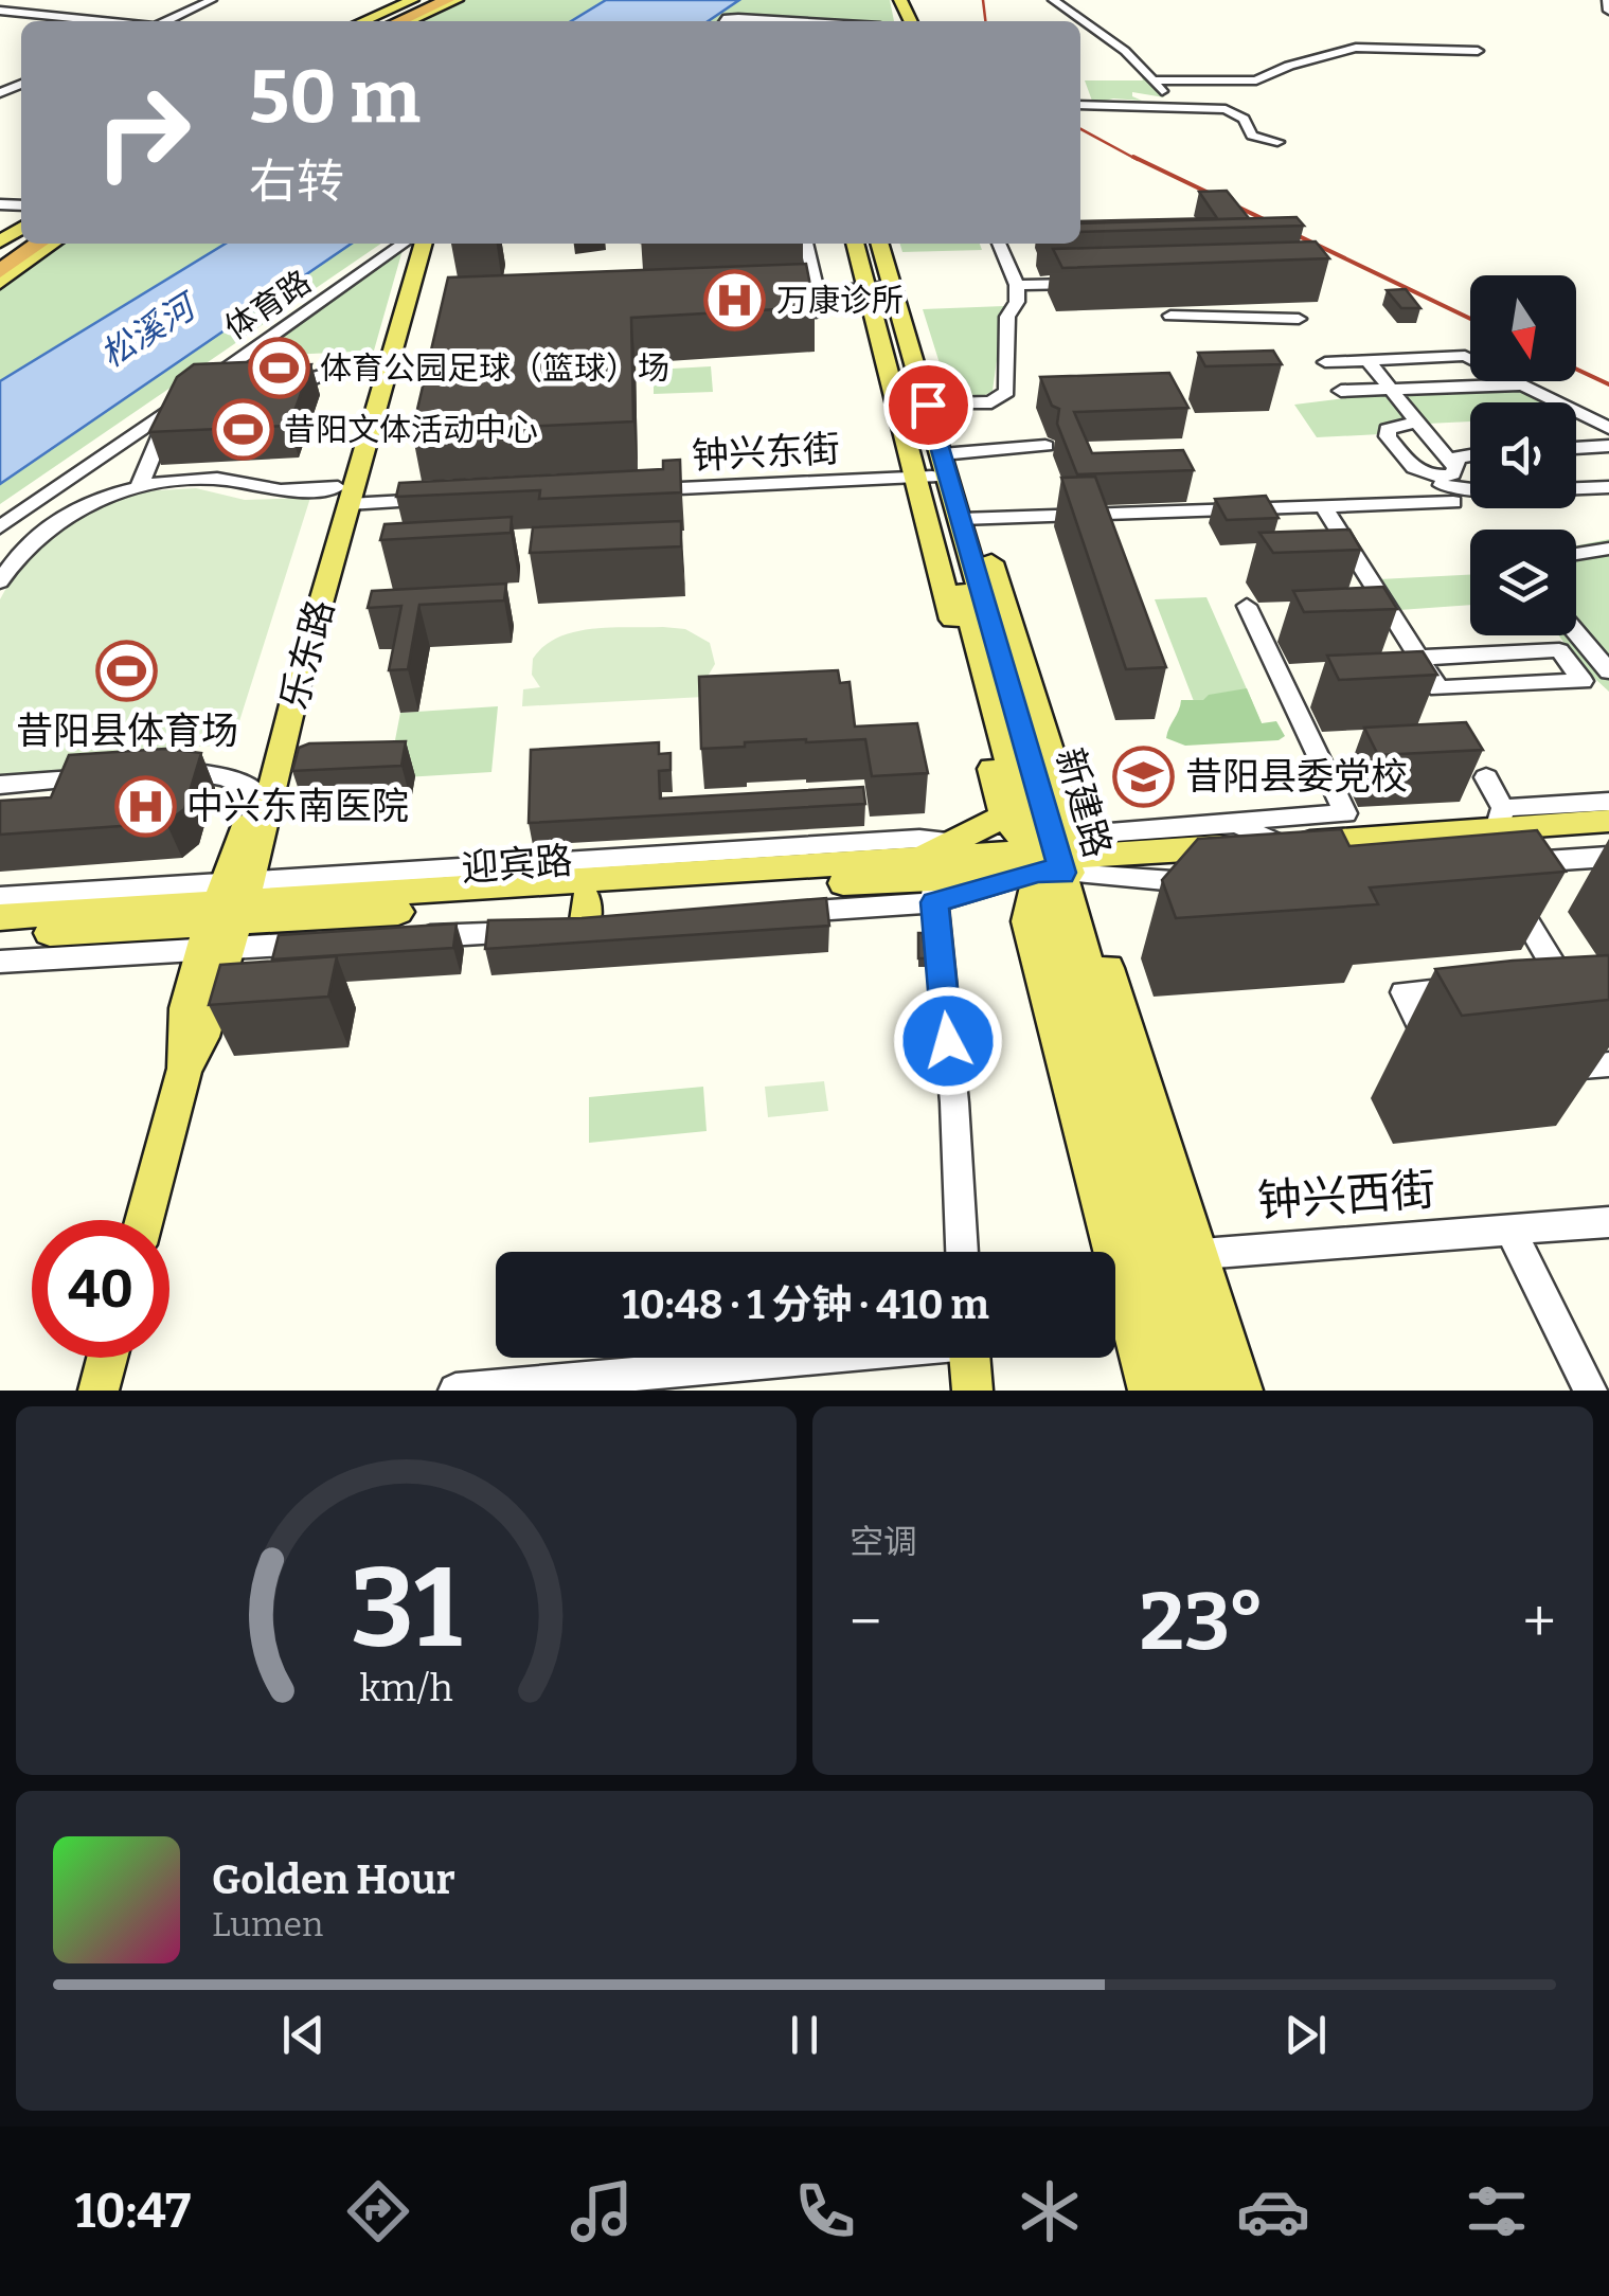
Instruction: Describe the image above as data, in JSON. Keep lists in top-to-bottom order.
{
  "streets": {
    "main road": ["乐东路", "新建路", "迎宾路"],
    "street": ["体育路", "钟兴东街", "钟兴西街"]
  },
  "crossings": [
    ["钟兴东街", "新建路"],
    ["乐东路", "迎宾路"],
    ["新建路", "迎宾路"]
  ],
  "water": ["松溪河"],
  "places": {
    "hospital": ["万康诊所", "中兴东南医院"],
    "sports": ["体育公园足球（篮球）场", "昔阳文体活动中心", "昔阳县体育场"],
    "school or university": ["昔阳县委党校"]
  },
  "north": "bottom",
  "page": {
    "turn": ["50 m", "右转"],
    "limit": "40",
    "trip": "10:48 · 1 分钟 · 410 m",
    "tile": "空调",
    "heat": ["−", "23°", "+"],
    "song": ["Golden Hour", "Lumen"],
    "tabs": "10:47",
    "gauge": ["31", "km/h"]
  }
}
